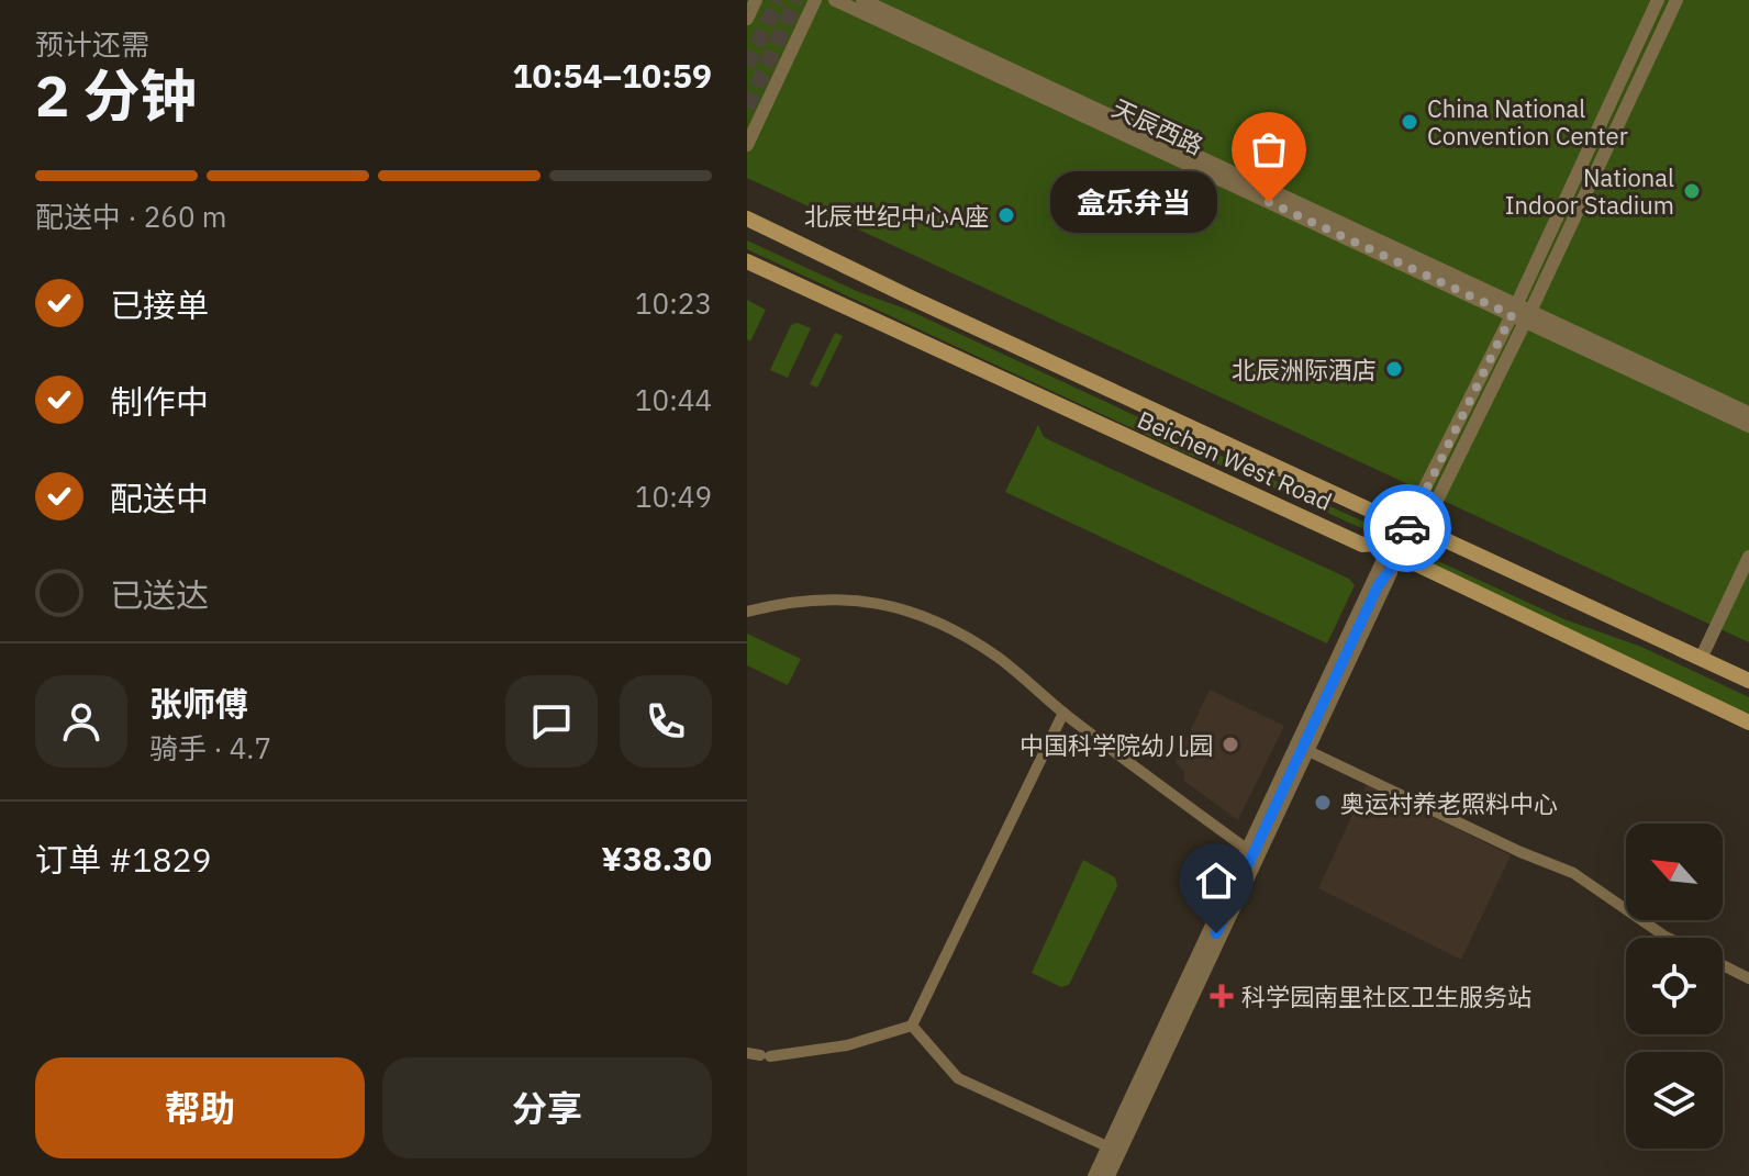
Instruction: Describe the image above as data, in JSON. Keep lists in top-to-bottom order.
{
  "streets": {
    "main road": ["Beichen West Road"],
    "street": ["天辰西路"]
  },
  "places": {
    "other": [
      "China National Convention Center",
      "National Indoor Stadium",
      "盒乐弁当",
      "北辰世纪中心A座",
      "北辰洲际酒店",
      "中国科学院幼儿园",
      "奥运村养老照料中心"
    ],
    "health": ["科学园南里社区卫生服务站"]
  },
  "north": "top left",
  "page": {
    "heading": ["2 分钟", "预计还需", "10:54–10:59"],
    "panel": [
      "张师傅",
      "骑手 · 4.7",
      "订单 #1829",
      "¥38.30"
    ],
    "bar": "配送中 · 260 m",
    "bubble": "盒乐弁当",
    "list": [
      ["已接单", "10:23"],
      ["制作中", "10:44"],
      ["配送中", "10:49"],
      "已送达"
    ],
    "buttons": ["帮助", "分享"]
  }
}
